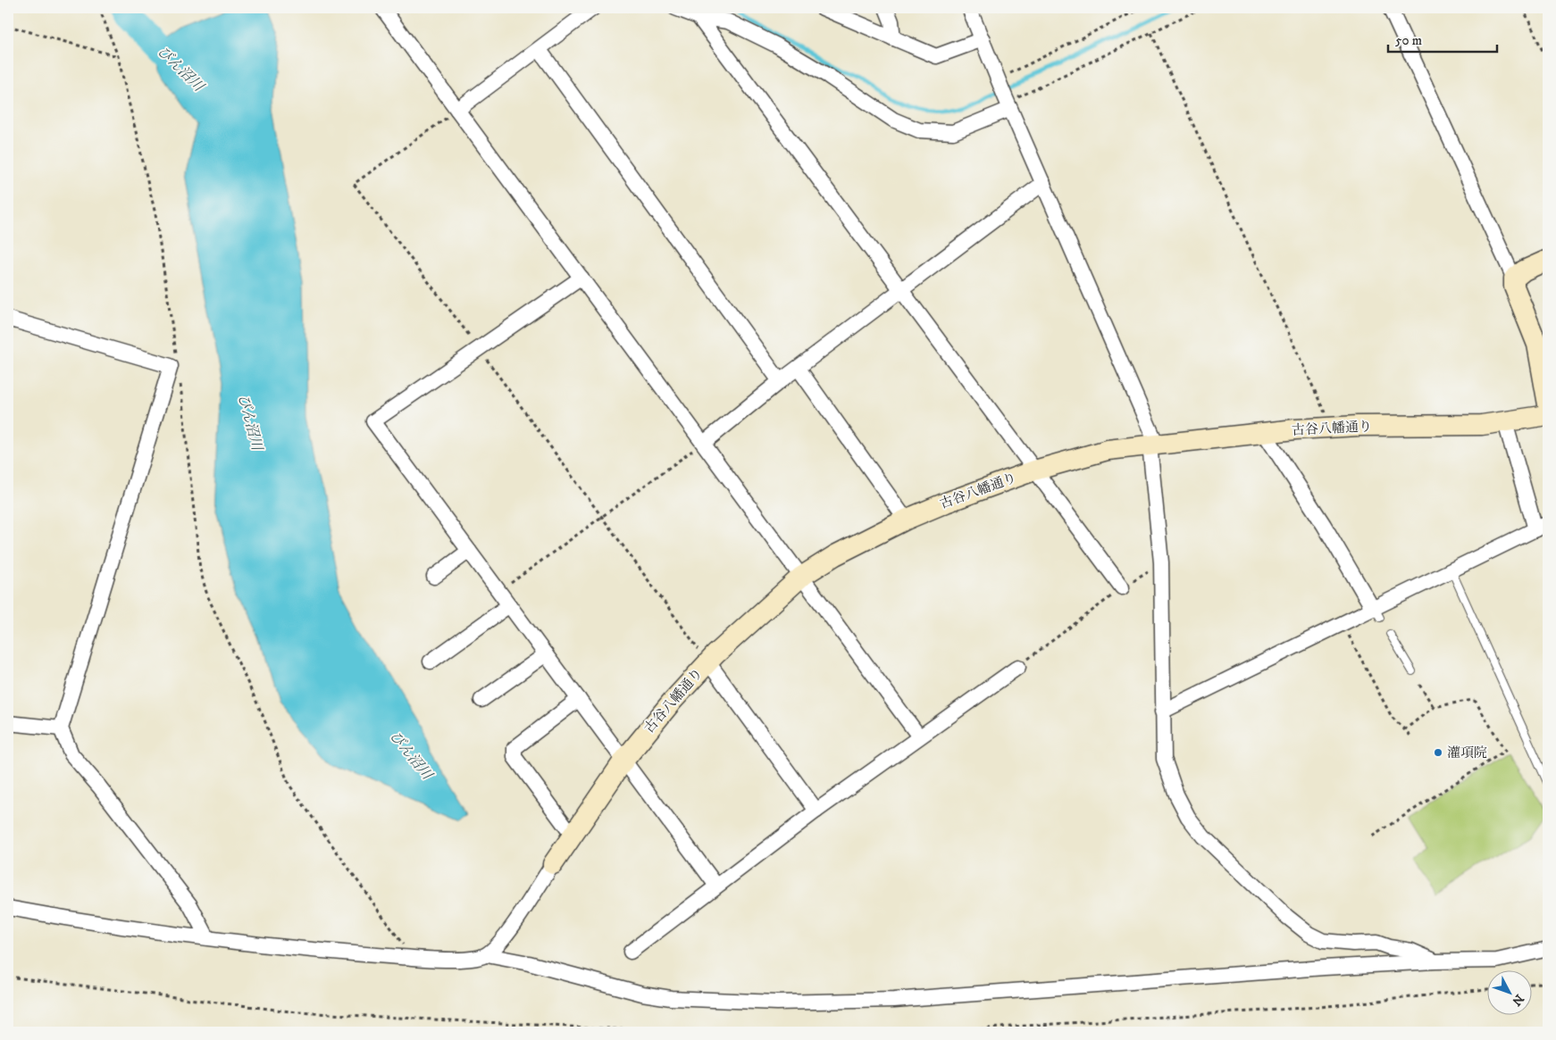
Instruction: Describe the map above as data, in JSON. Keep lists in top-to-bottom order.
{
  "streets": {
    "street": ["古谷八幡通り"]
  },
  "water": ["びん沼川"],
  "places": ["灌項院"],
  "scale_bar": "50 m",
  "north": "bottom right"
}
